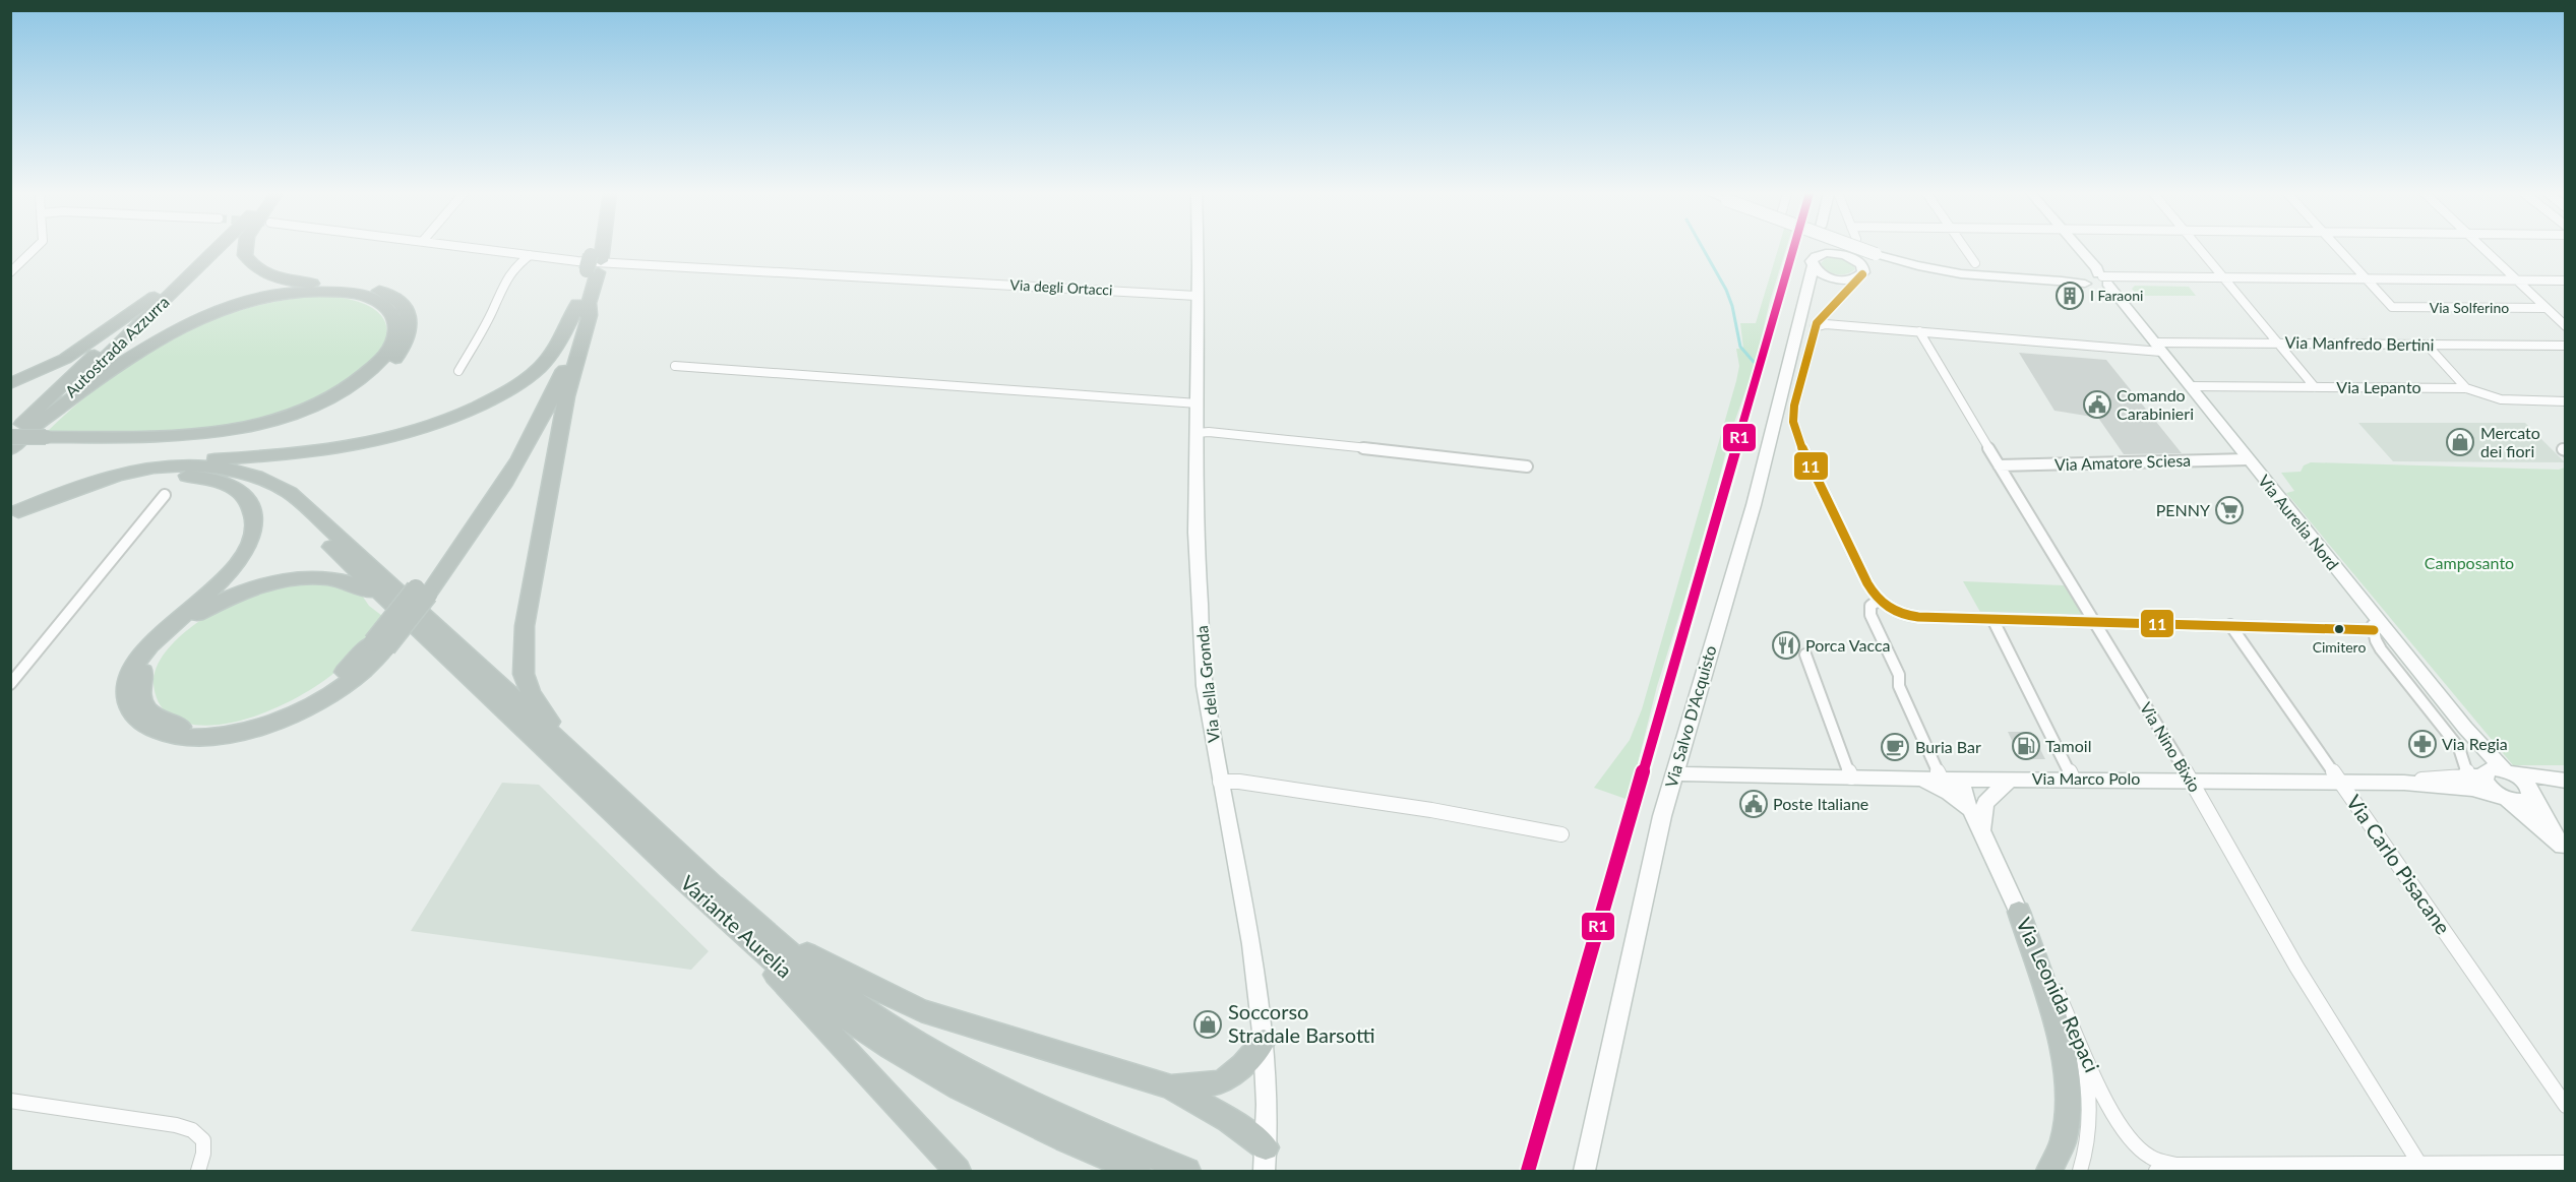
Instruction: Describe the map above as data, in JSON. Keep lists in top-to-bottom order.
{
  "streets": {
    "highway": ["Autostrada Azzurra", "Variante Aurelia"],
    "street": [
      "Via degli Ortacci",
      "Via Solferino",
      "Via Manfredo Bertini",
      "Via Lepanto",
      "Via Amatore Sciesa",
      "Via Aurelia Nord",
      "Via della Gronda",
      "Via Salvo D'Acquisto",
      "Via Nino Bixio",
      "Via Marco Polo",
      "Via Carlo Pisacane",
      "Via Leonida Repaci"
    ]
  },
  "crossings": [
    ["Via degli Ortacci", "Via della Gronda"],
    ["Via Manfredo Bertini", "Via Aurelia Nord"],
    ["Via Manfredo Bertini", "Via Nino Bixio"],
    ["Via Lepanto", "Via Aurelia Nord"],
    ["Via Amatore Sciesa", "Via Aurelia Nord"],
    ["Via Amatore Sciesa", "Via Nino Bixio"],
    ["Via Aurelia Nord", "Via Marco Polo"],
    ["Via Salvo D'Acquisto", "Via Marco Polo"],
    ["Via Nino Bixio", "Via Marco Polo"],
    ["Via Marco Polo", "Via Carlo Pisacane"],
    ["Via Marco Polo", "Via Leonida Repaci"]
  ],
  "parks": ["Camposanto"],
  "places": {
    "building": ["I Faraoni"],
    "public building": ["Comando Carabinieri", "Poste Italiane"],
    "shop": ["Mercato dei fiori", "Soccorso Stradale Barsotti"],
    "supermarket": ["PENNY"],
    "other": ["Cimitero"],
    "restaurant": ["Porca Vacca"],
    "pharmacy": ["Via Regia"],
    "fuel station": ["Tamoil"],
    "cafe": ["Buria Bar"]
  },
  "lines": ["transit line R1", "transit line 11"]
}
